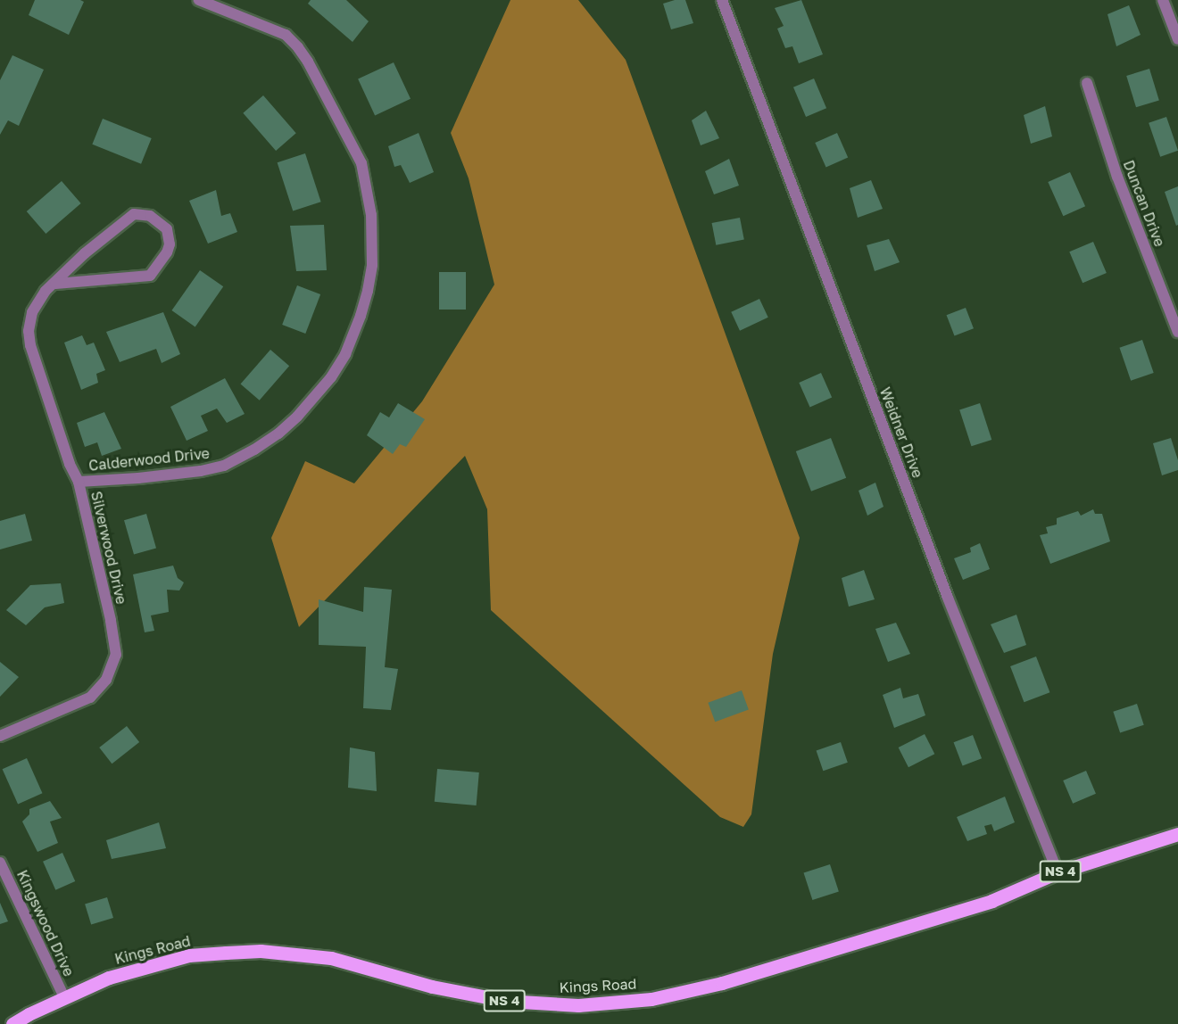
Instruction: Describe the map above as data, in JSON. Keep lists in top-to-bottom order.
{
  "streets": {
    "main road": ["NS 4", "Kings Road"],
    "street": [
      "Duncan Drive",
      "Weidner Drive",
      "Calderwood Drive",
      "Silverwood Drive",
      "Kingswood Drive"
    ]
  },
  "crossings": [
    ["Weidner Drive", "Kings Road"],
    ["Calderwood Drive", "Silverwood Drive"],
    ["Kingswood Drive", "Kings Road"]
  ]
}
